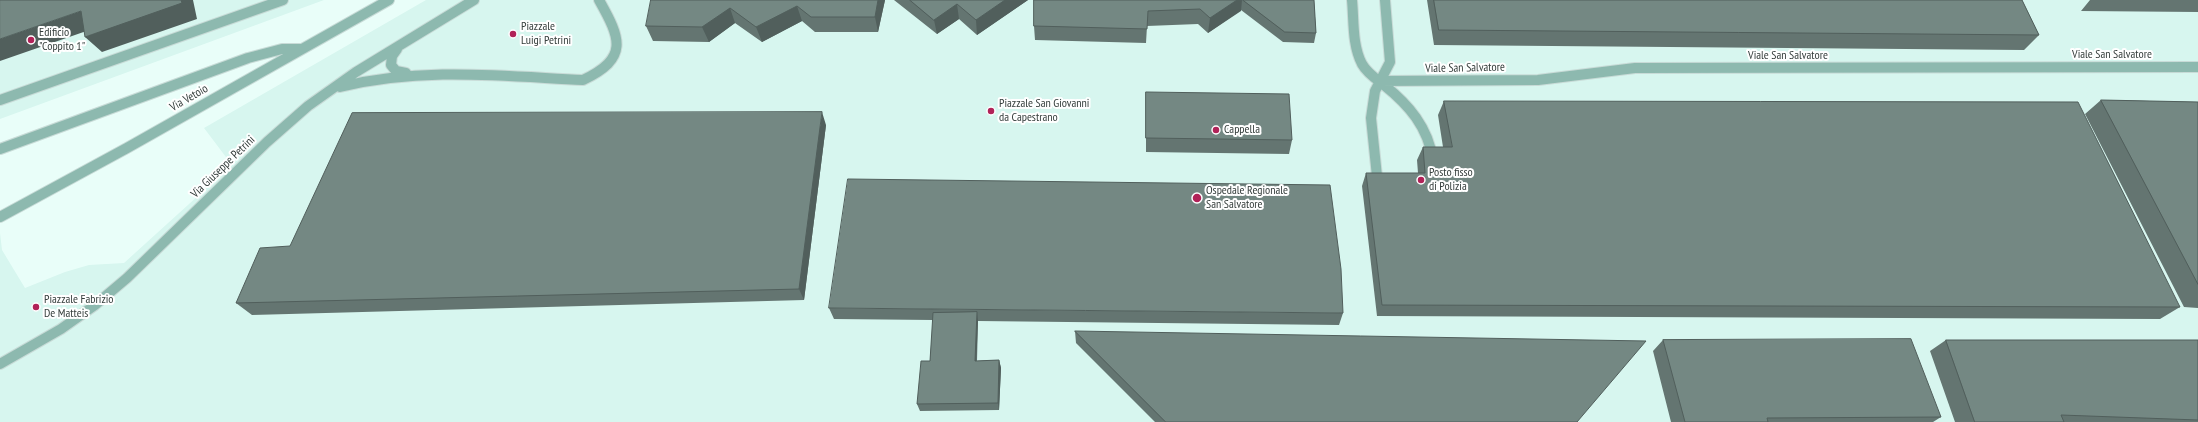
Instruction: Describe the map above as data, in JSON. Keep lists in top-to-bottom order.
{
  "streets": {
    "street": ["Viale San Salvatore", "Via Vetoio", "Via Giuseppe Petrini"]
  },
  "places": [
    "Piazzale Luigi Petrini",
    "Edificio \"Coppito 1\"",
    "Piazzale San Giovanni da Capestrano",
    "Cappella",
    "Posto fisso di Polizia",
    "Ospedale Regionale San Salvatore",
    "Piazzale Fabrizio De Matteis"
  ]
}
